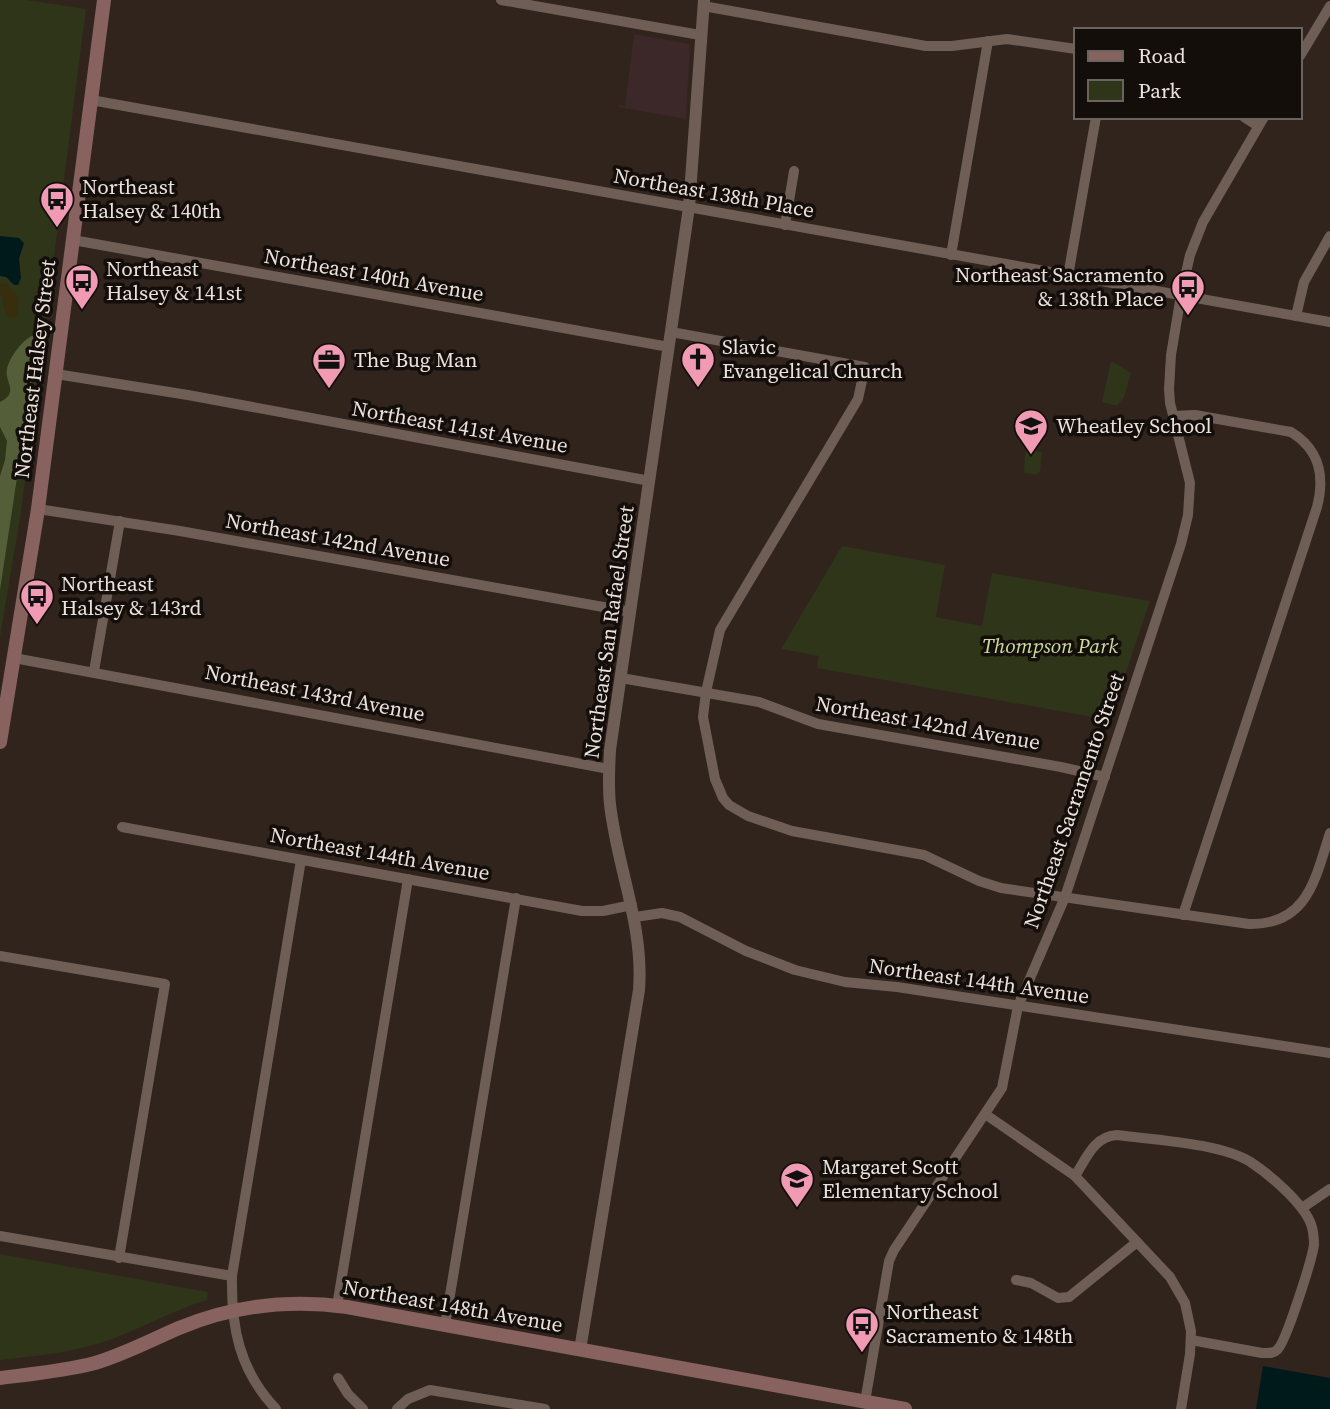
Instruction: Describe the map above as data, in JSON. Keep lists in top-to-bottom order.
{
  "streets": {
    "main road": ["Northeast Halsey Street", "Northeast 148th Avenue"],
    "street": [
      "Northeast 138th Place",
      "Northeast 140th Avenue",
      "Northeast 141st Avenue",
      "Northeast 142nd Avenue",
      "Northeast San Rafael Street",
      "Northeast 143rd Avenue",
      "Northeast Sacramento Street",
      "Northeast 144th Avenue"
    ]
  },
  "crossings": [
    ["Northeast 138th Place", "Northeast Halsey Street"],
    ["Northeast 138th Place", "Northeast San Rafael Street"],
    ["Northeast 138th Place", "Northeast Sacramento Street"],
    ["Northeast 140th Avenue", "Northeast Halsey Street"],
    ["Northeast 140th Avenue", "Northeast San Rafael Street"],
    ["Northeast Halsey Street", "Northeast 141st Avenue"],
    ["Northeast Halsey Street", "Northeast 142nd Avenue"],
    ["Northeast Halsey Street", "Northeast 143rd Avenue"],
    ["Northeast 141st Avenue", "Northeast San Rafael Street"],
    ["Northeast 142nd Avenue", "Northeast San Rafael Street"],
    ["Northeast 142nd Avenue", "Northeast Sacramento Street"],
    ["Northeast San Rafael Street", "Northeast 143rd Avenue"],
    ["Northeast San Rafael Street", "Northeast 144th Avenue"],
    ["Northeast San Rafael Street", "Northeast 148th Avenue"],
    ["Northeast Sacramento Street", "Northeast 144th Avenue"],
    ["Northeast Sacramento Street", "Northeast 148th Avenue"]
  ],
  "parks": ["Thompson Park"],
  "places": {
    "bus stop": [
      "Northeast Halsey & 140th",
      "Northeast Halsey & 141st",
      "Northeast Sacramento & 138th Place",
      "Northeast Halsey & 143rd",
      "Northeast Sacramento & 148th"
    ],
    "church": ["Slavic Evangelical Church"],
    "office": ["The Bug Man"],
    "school or university": ["Wheatley School", "Margaret Scott Elementary School"]
  },
  "legend": ["Road", "Park"]
}
